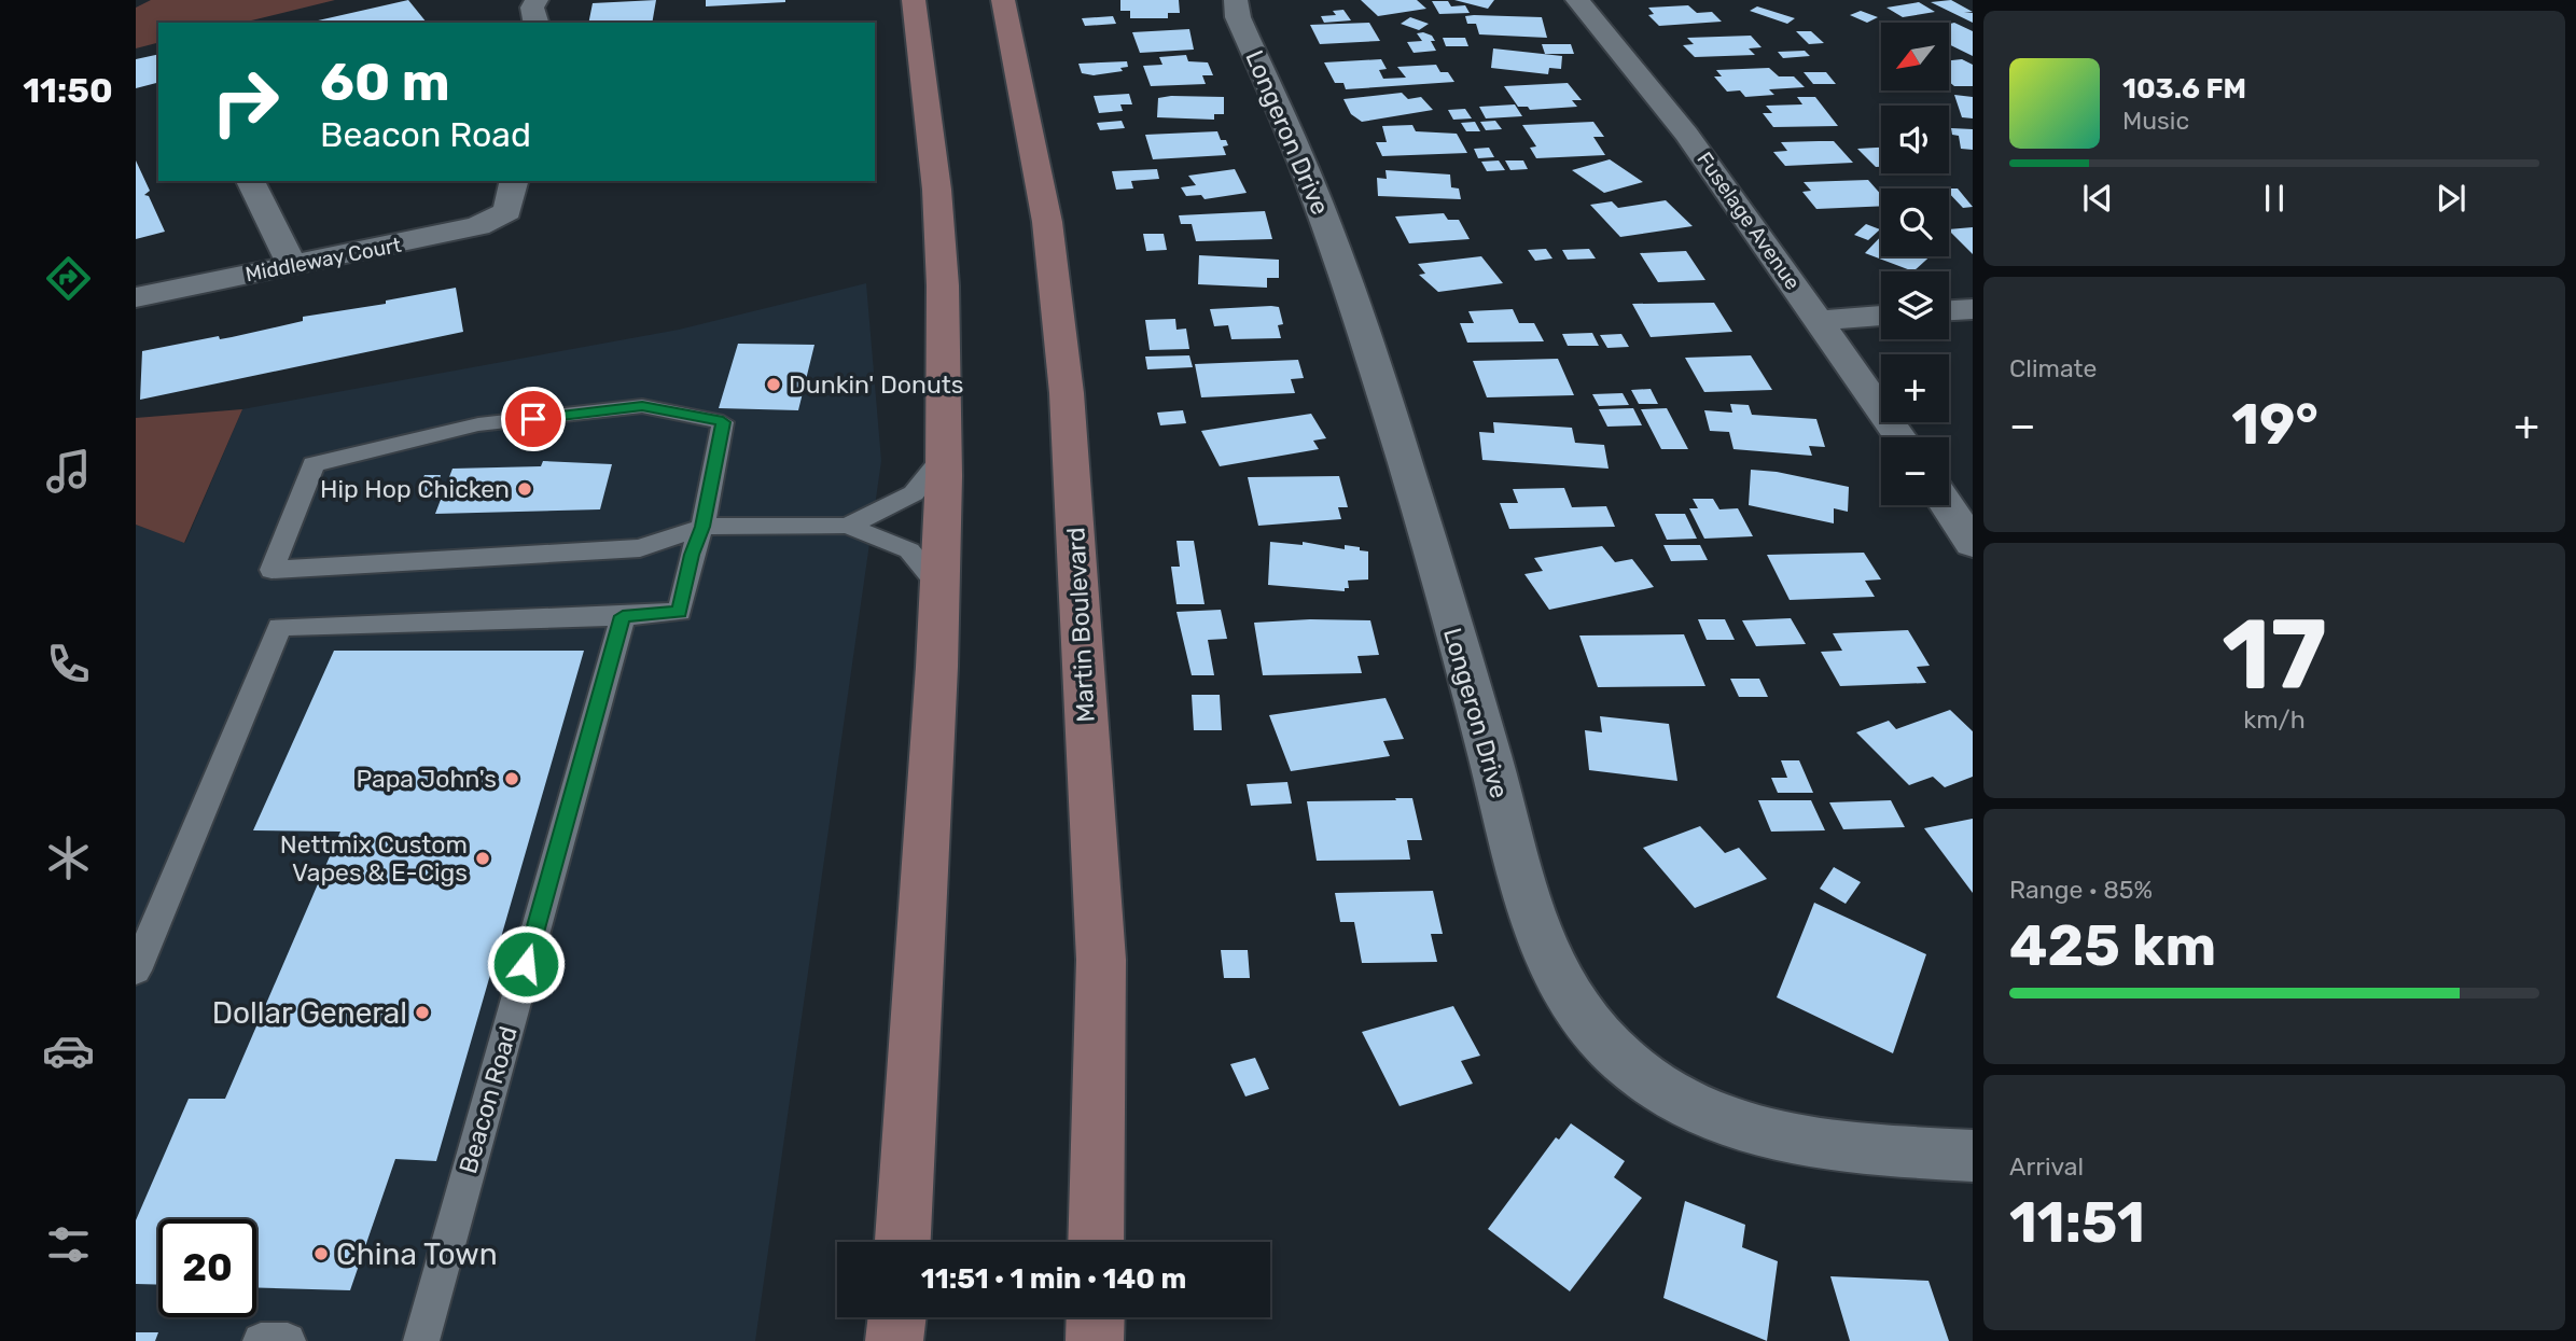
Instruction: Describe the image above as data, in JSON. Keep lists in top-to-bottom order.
{
  "streets": {
    "main road": ["Martin Boulevard"],
    "street": ["Longeron Drive", "Fuselage Avenue", "Middleway Court"],
    "lane": ["Beacon Road"]
  },
  "places": [
    "Dunkin' Donuts",
    "Hip Hop Chicken",
    "Papa John's",
    "Nettmix Custom Vapes & E-Cigs",
    "Dollar General",
    "China Town"
  ],
  "north": "bottom left",
  "page": {
    "tabs": "11:50",
    "map_buttons": ["+", "−"],
    "turn": ["60 m", "Beacon Road"],
    "song": ["103.6 FM", "Music"],
    "tile": [
      "Climate",
      ["17", "km/h"],
      ["Range · 85%", "425 km"],
      ["Arrival", "11:51"]
    ],
    "heat": ["−", "19°", "+"],
    "limit": "20",
    "trip": "11:51 · 1 min · 140 m"
  }
}
